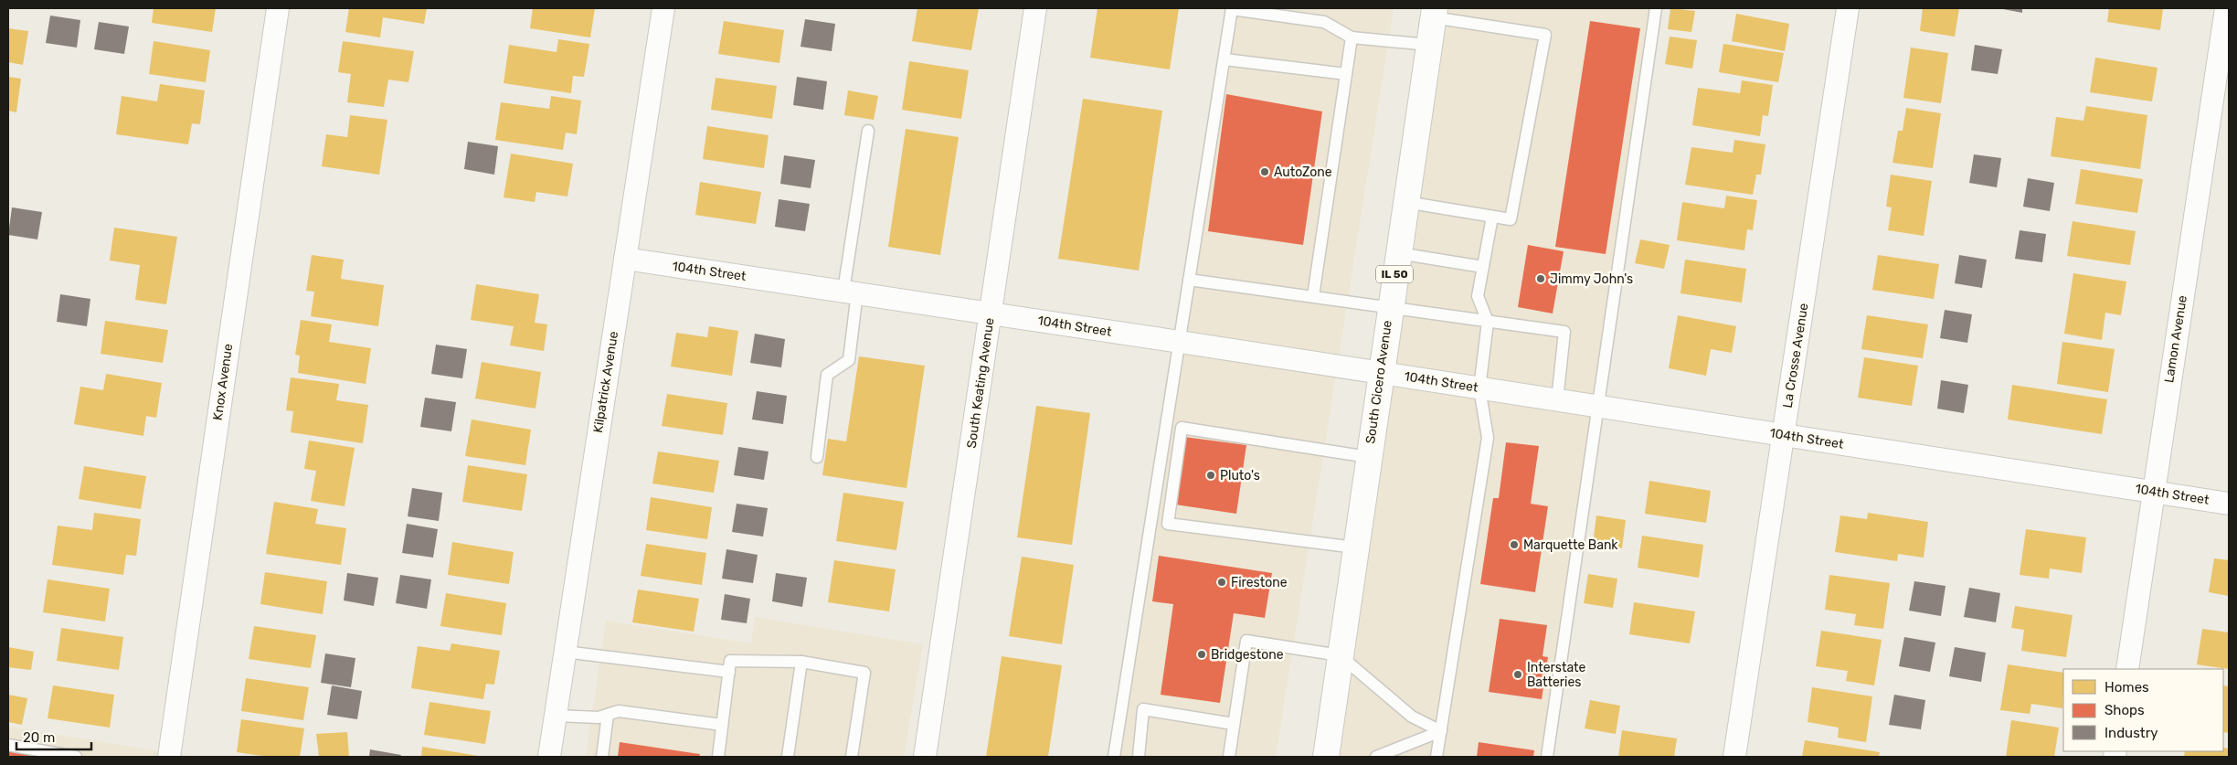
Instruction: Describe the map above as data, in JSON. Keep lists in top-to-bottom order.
{
  "streets": {
    "main road": ["IL 50", "South Cicero Avenue"],
    "street": [
      "104th Street",
      "Lamon Avenue",
      "La Crosse Avenue",
      "Knox Avenue",
      "Kilpatrick Avenue",
      "South Keating Avenue"
    ]
  },
  "crossings": [
    ["104th Street", "Lamon Avenue"],
    ["104th Street", "La Crosse Avenue"],
    ["104th Street", "Kilpatrick Avenue"],
    ["104th Street", "South Cicero Avenue"],
    ["104th Street", "South Keating Avenue"]
  ],
  "places": [
    "AutoZone",
    "Jimmy John's",
    "Pluto's",
    "Marquette Bank",
    "Firestone",
    "Bridgestone",
    "Interstate Batteries"
  ],
  "legend": ["Homes", "Shops", "Industry"],
  "scale_bar": "20 m"
}
